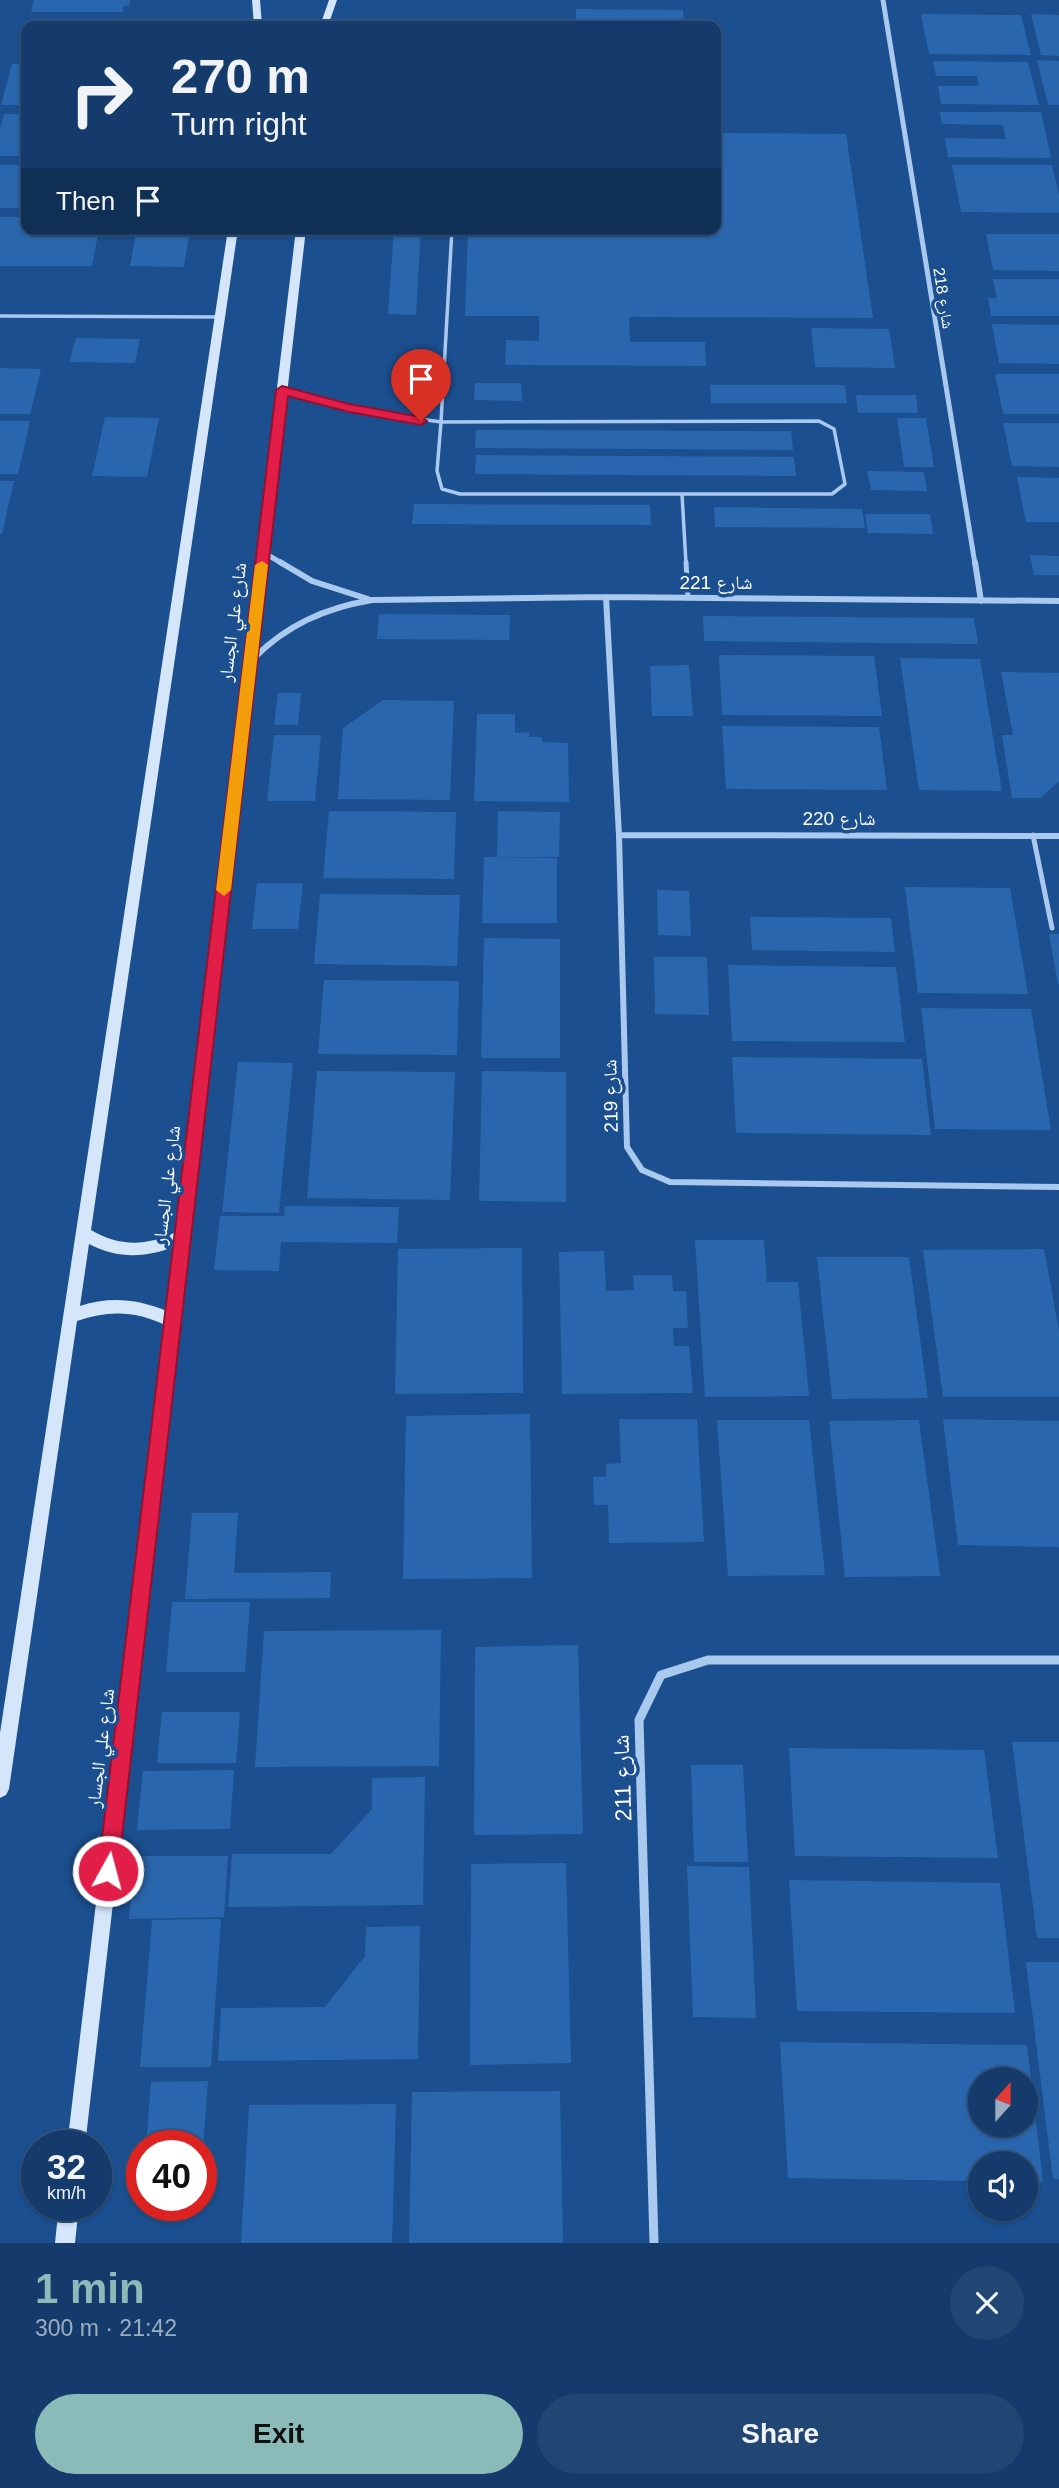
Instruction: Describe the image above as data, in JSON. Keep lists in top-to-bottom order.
{
  "streets": {
    "street": [
      "شارع 218",
      "شارع 221",
      "شارع علي الجسار",
      "شارع 220",
      "شارع 219",
      "شارع 211"
    ]
  },
  "crossings": [
    ["شارع 218", "شارع 221"],
    ["شارع 221", "شارع علي الجسار"],
    ["شارع 221", "شارع 219"],
    ["شارع 220", "شارع 219"]
  ],
  "north": "top",
  "page": {
    "turn": ["270 m", "Turn right"],
    "then": "Then",
    "speed": "32 km/h",
    "limit": "40",
    "heading": ["1 min", "300 m · 21:42"],
    "buttons": ["Exit", "Share"]
  }
}
